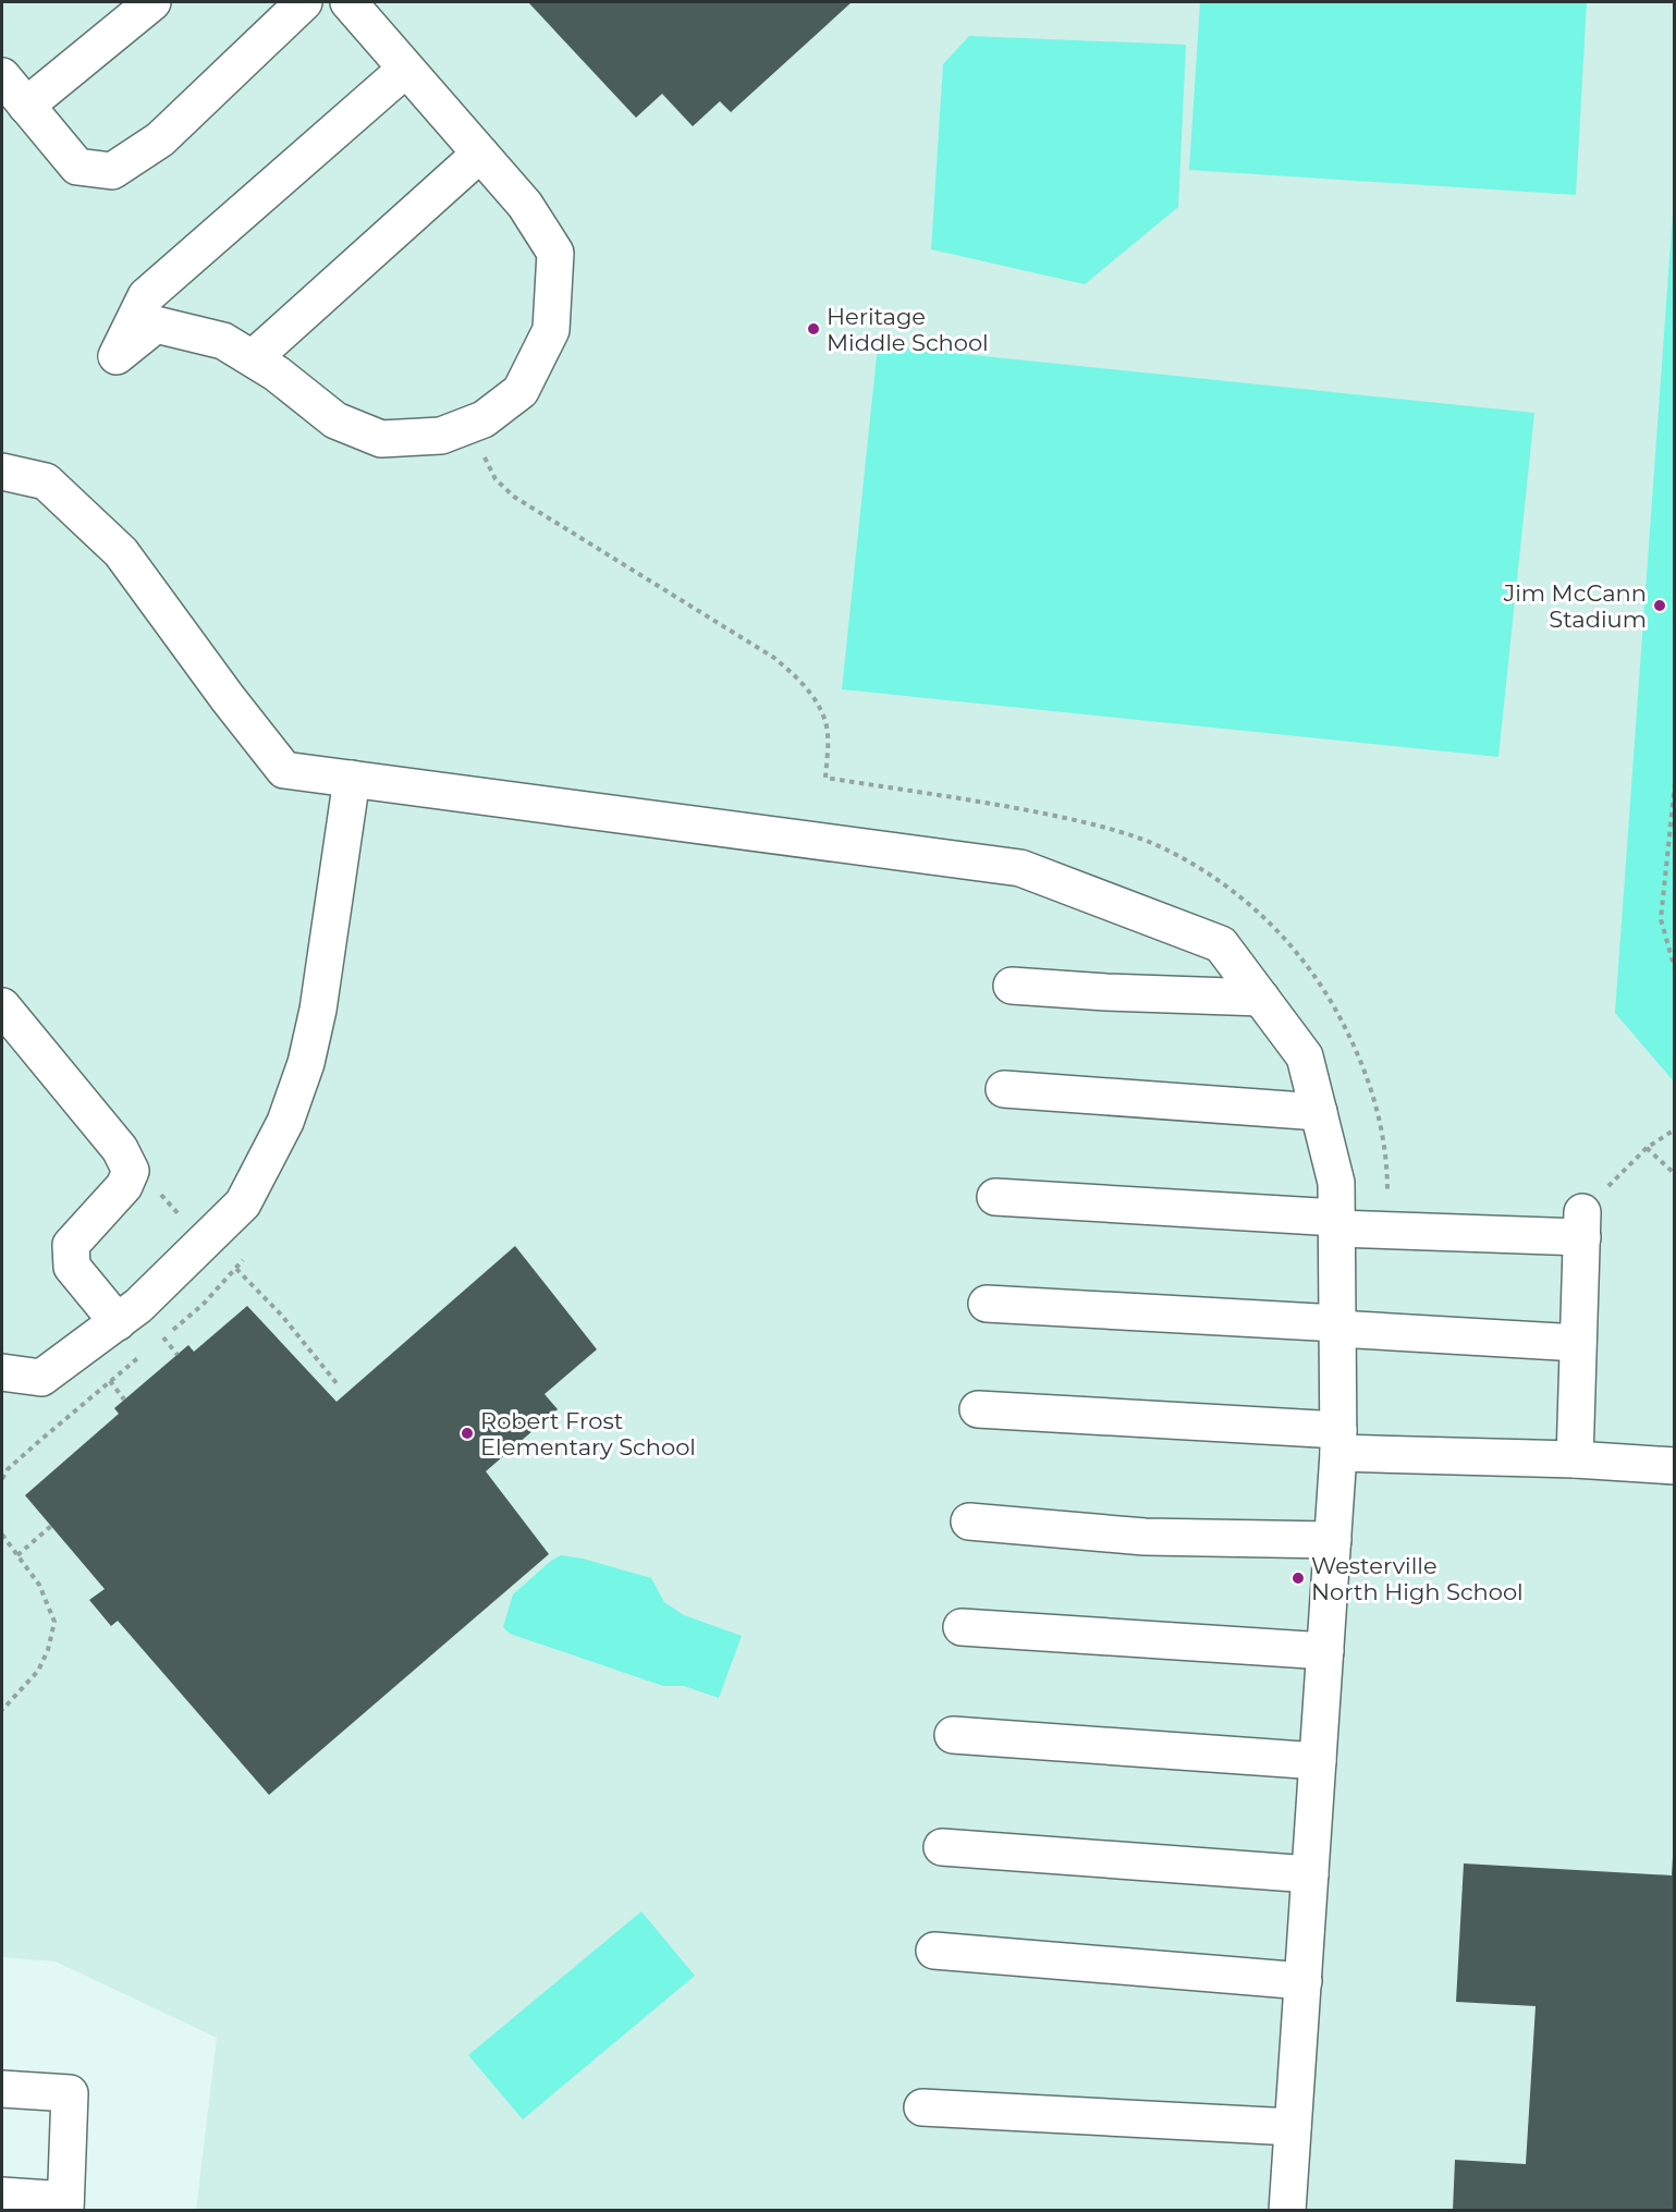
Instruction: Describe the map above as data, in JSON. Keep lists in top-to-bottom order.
{
  "places": [
    "Heritage Middle School",
    "Jim McCann Stadium",
    "Robert Frost Elementary School",
    "Westerville North High School"
  ]
}
